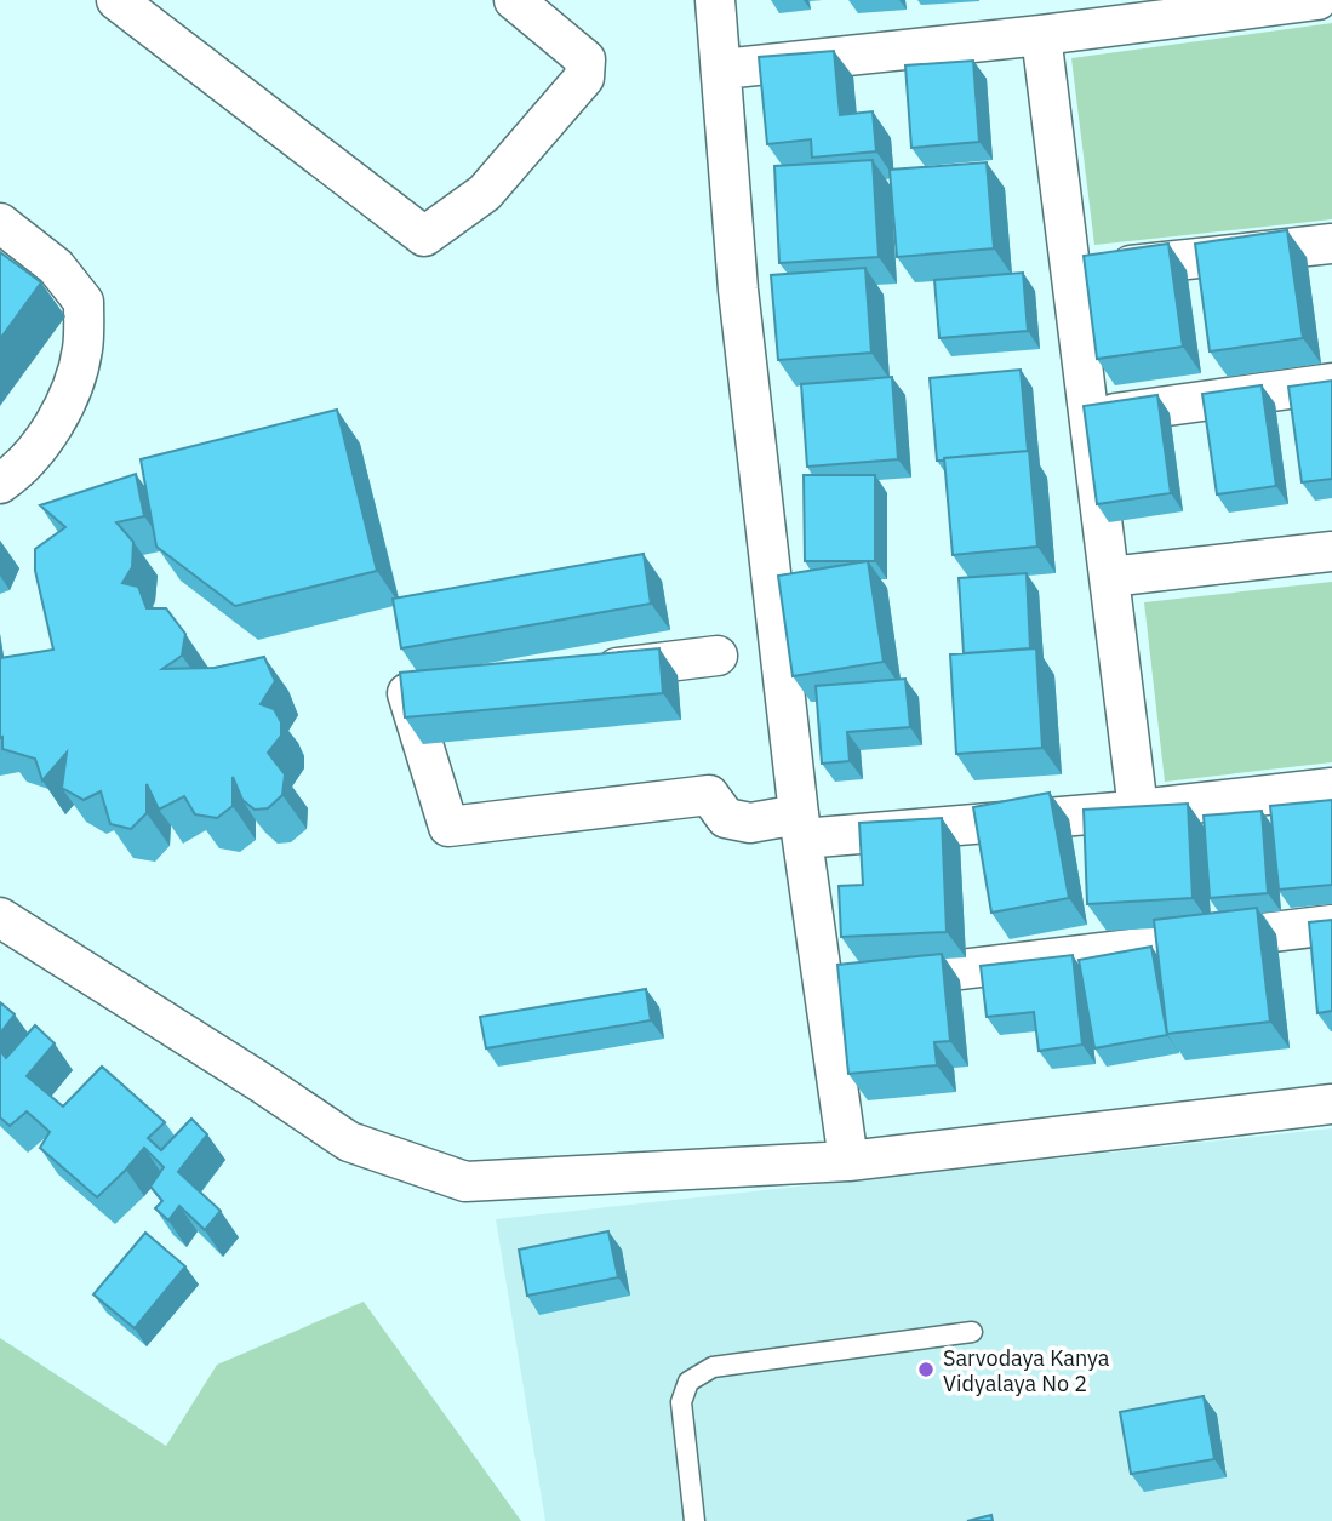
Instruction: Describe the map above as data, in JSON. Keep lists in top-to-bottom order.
{
  "places": ["Sarvodaya Kanya Vidyalaya No 2"]
}
